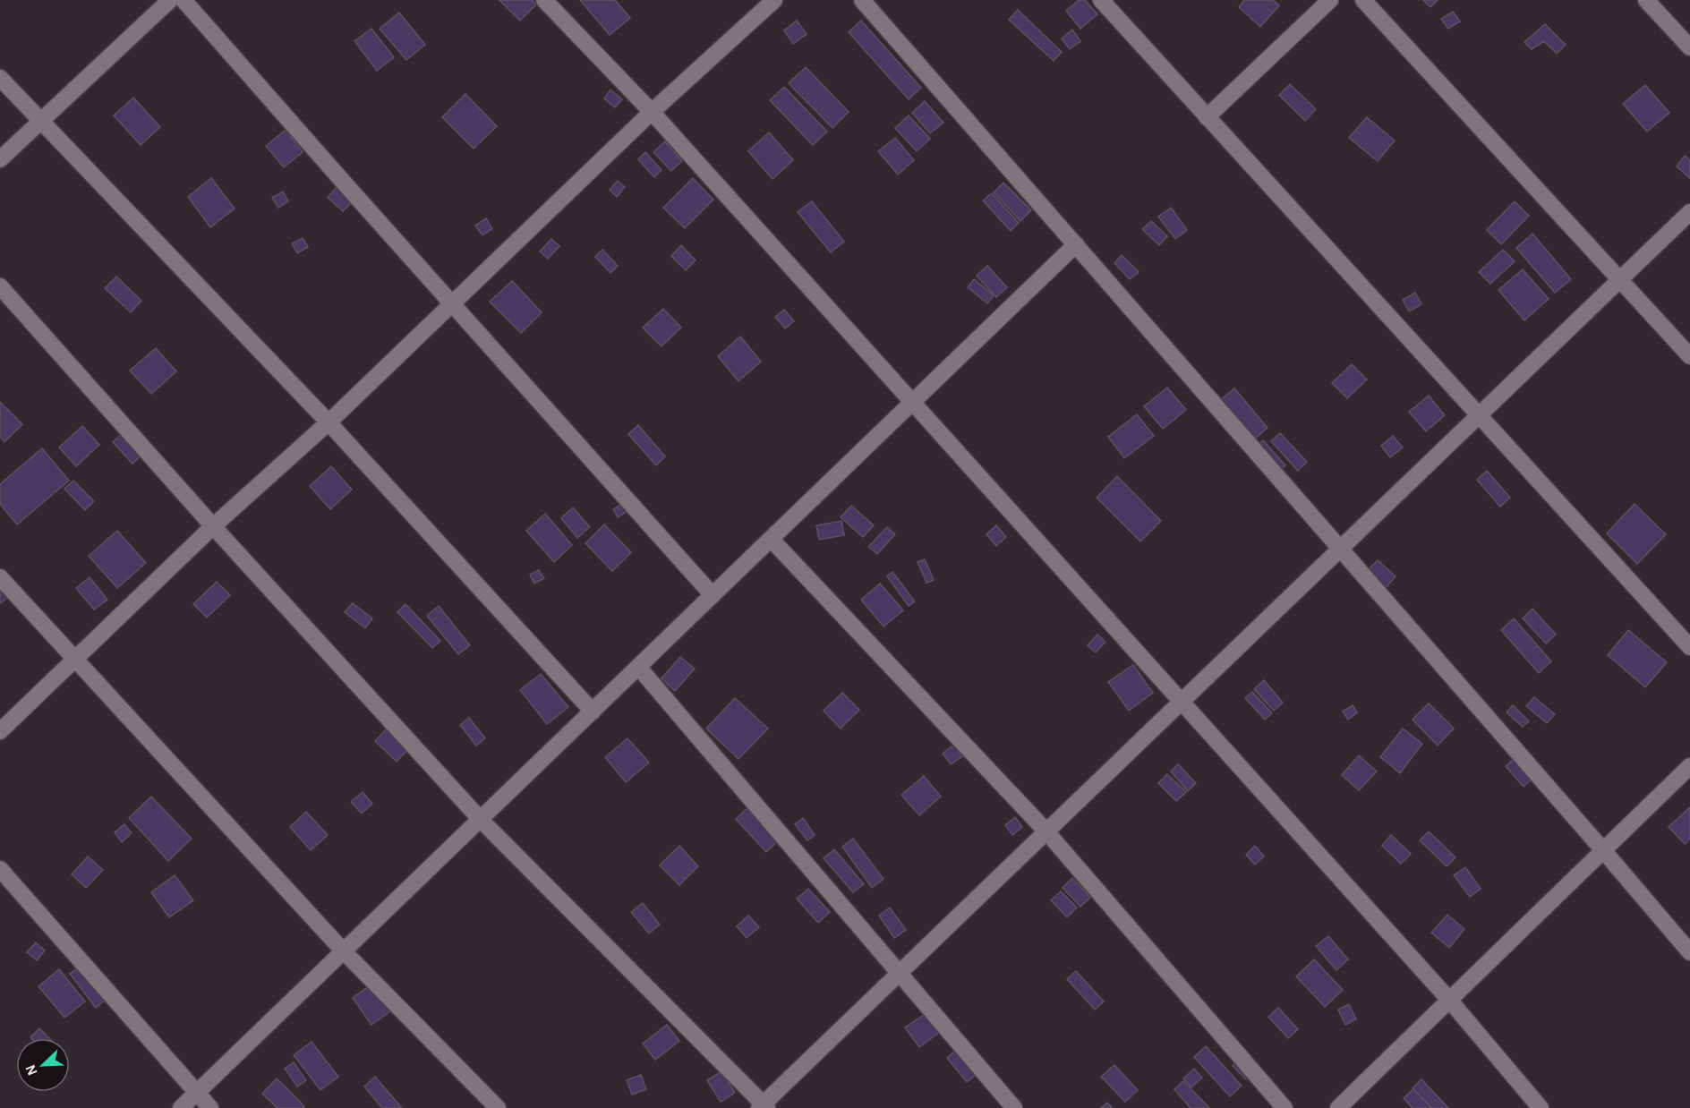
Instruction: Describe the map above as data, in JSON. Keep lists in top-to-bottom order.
{
  "north": "bottom left"
}
